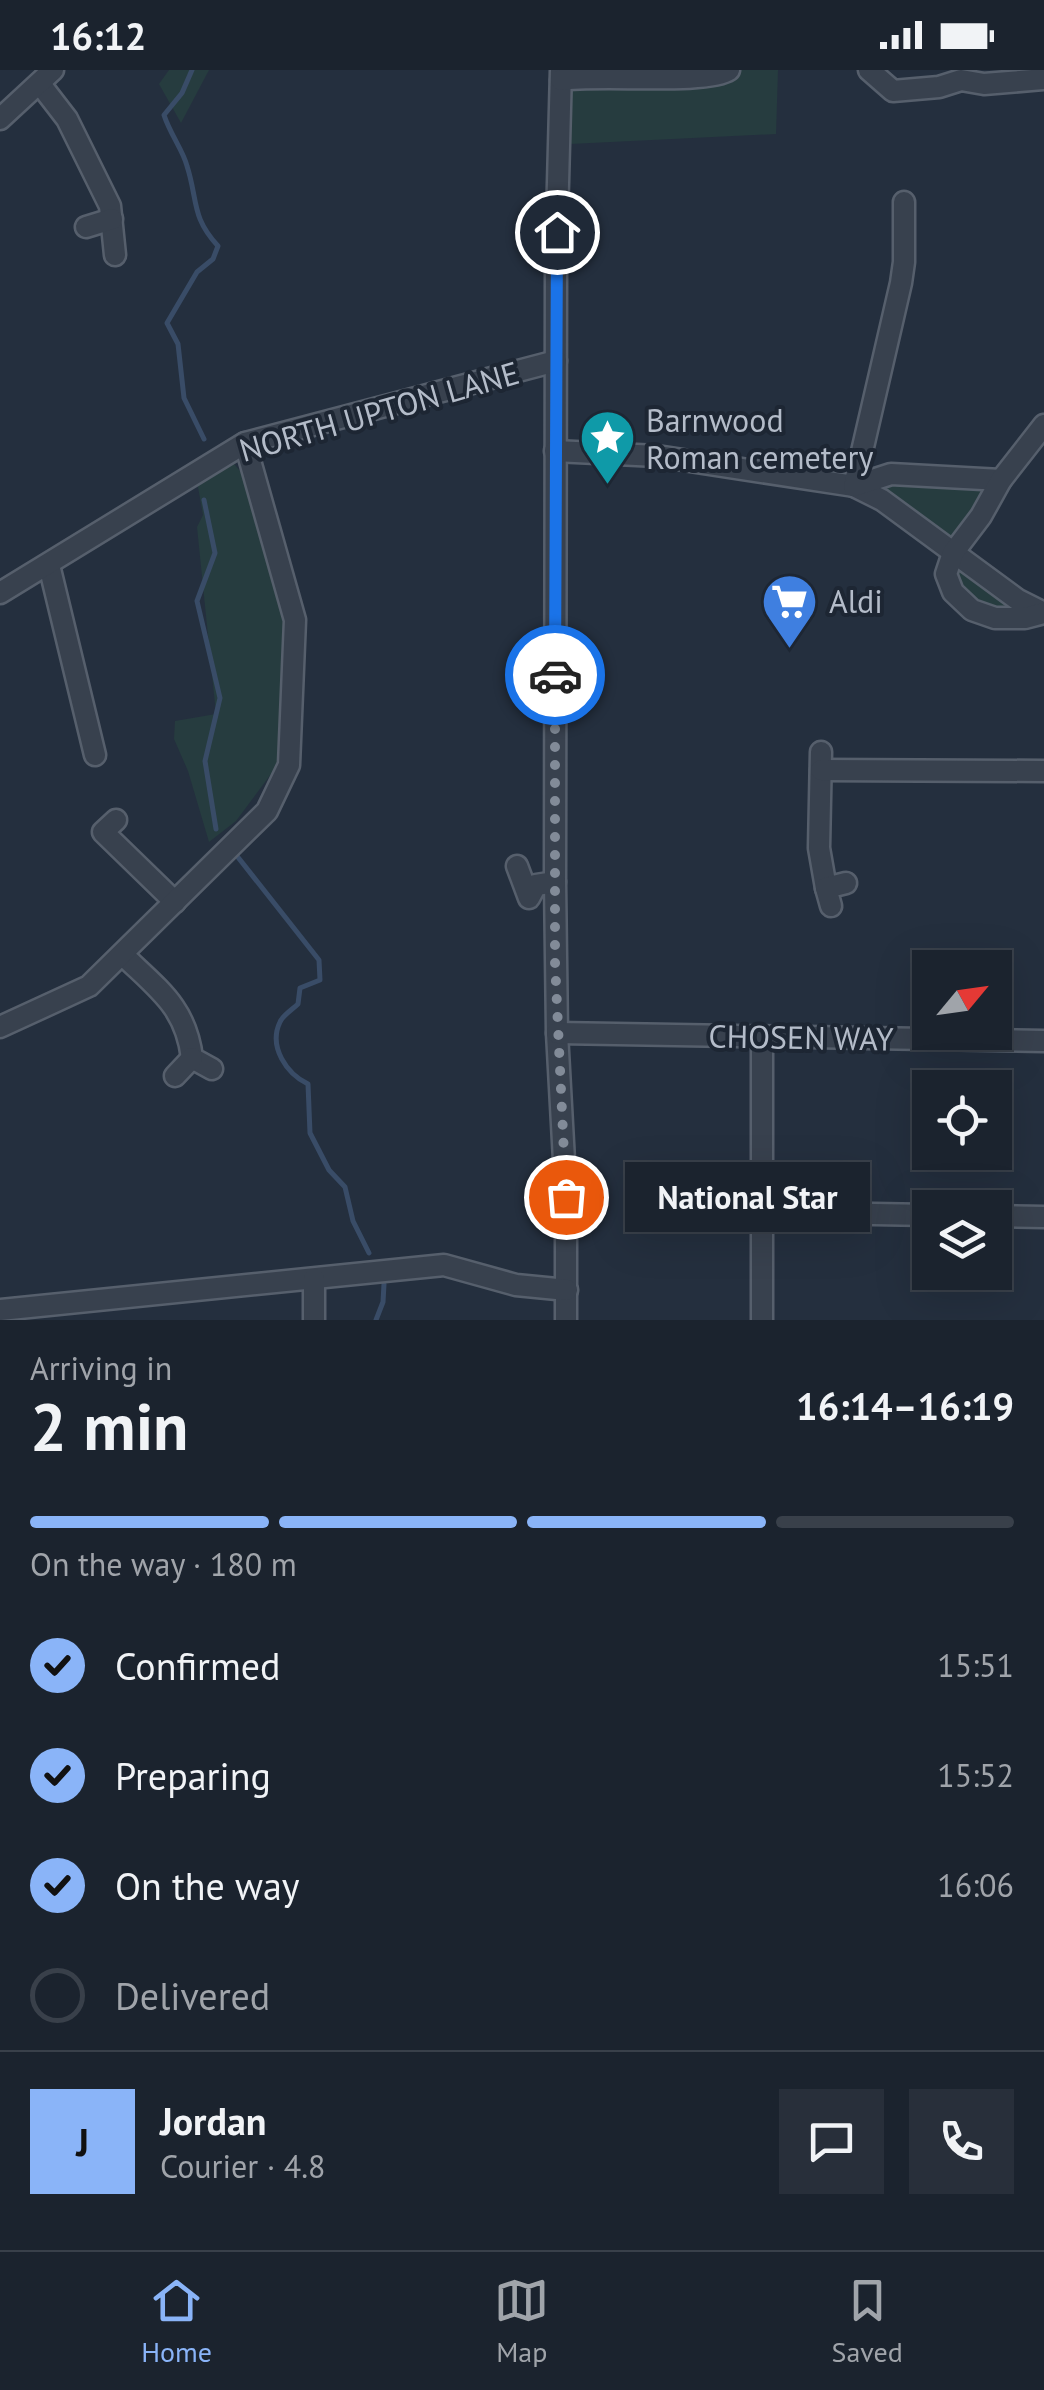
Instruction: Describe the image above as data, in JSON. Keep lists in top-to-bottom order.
{
  "streets": {
    "street": ["NORTH UPTON LANE", "CHOSEN WAY"]
  },
  "places": {
    "place": ["Barnwood Roman cemetery"],
    "supermarket": ["Aldi"],
    "other": ["National Star"]
  },
  "north": "top right",
  "page": {
    "status": "16:12",
    "bubble": "National Star",
    "heading": ["2 min", "Arriving in", "16:14–16:19"],
    "panel": ["Jordan", "Courier · 4.8"],
    "bar": "On the way · 180 m",
    "list": [
      ["Confirmed", "15:51"],
      ["Preparing", "15:52"],
      ["On the way", "16:06"],
      "Delivered"
    ],
    "round": "J",
    "tabs": ["Home", "Map", "Saved"]
  }
}
